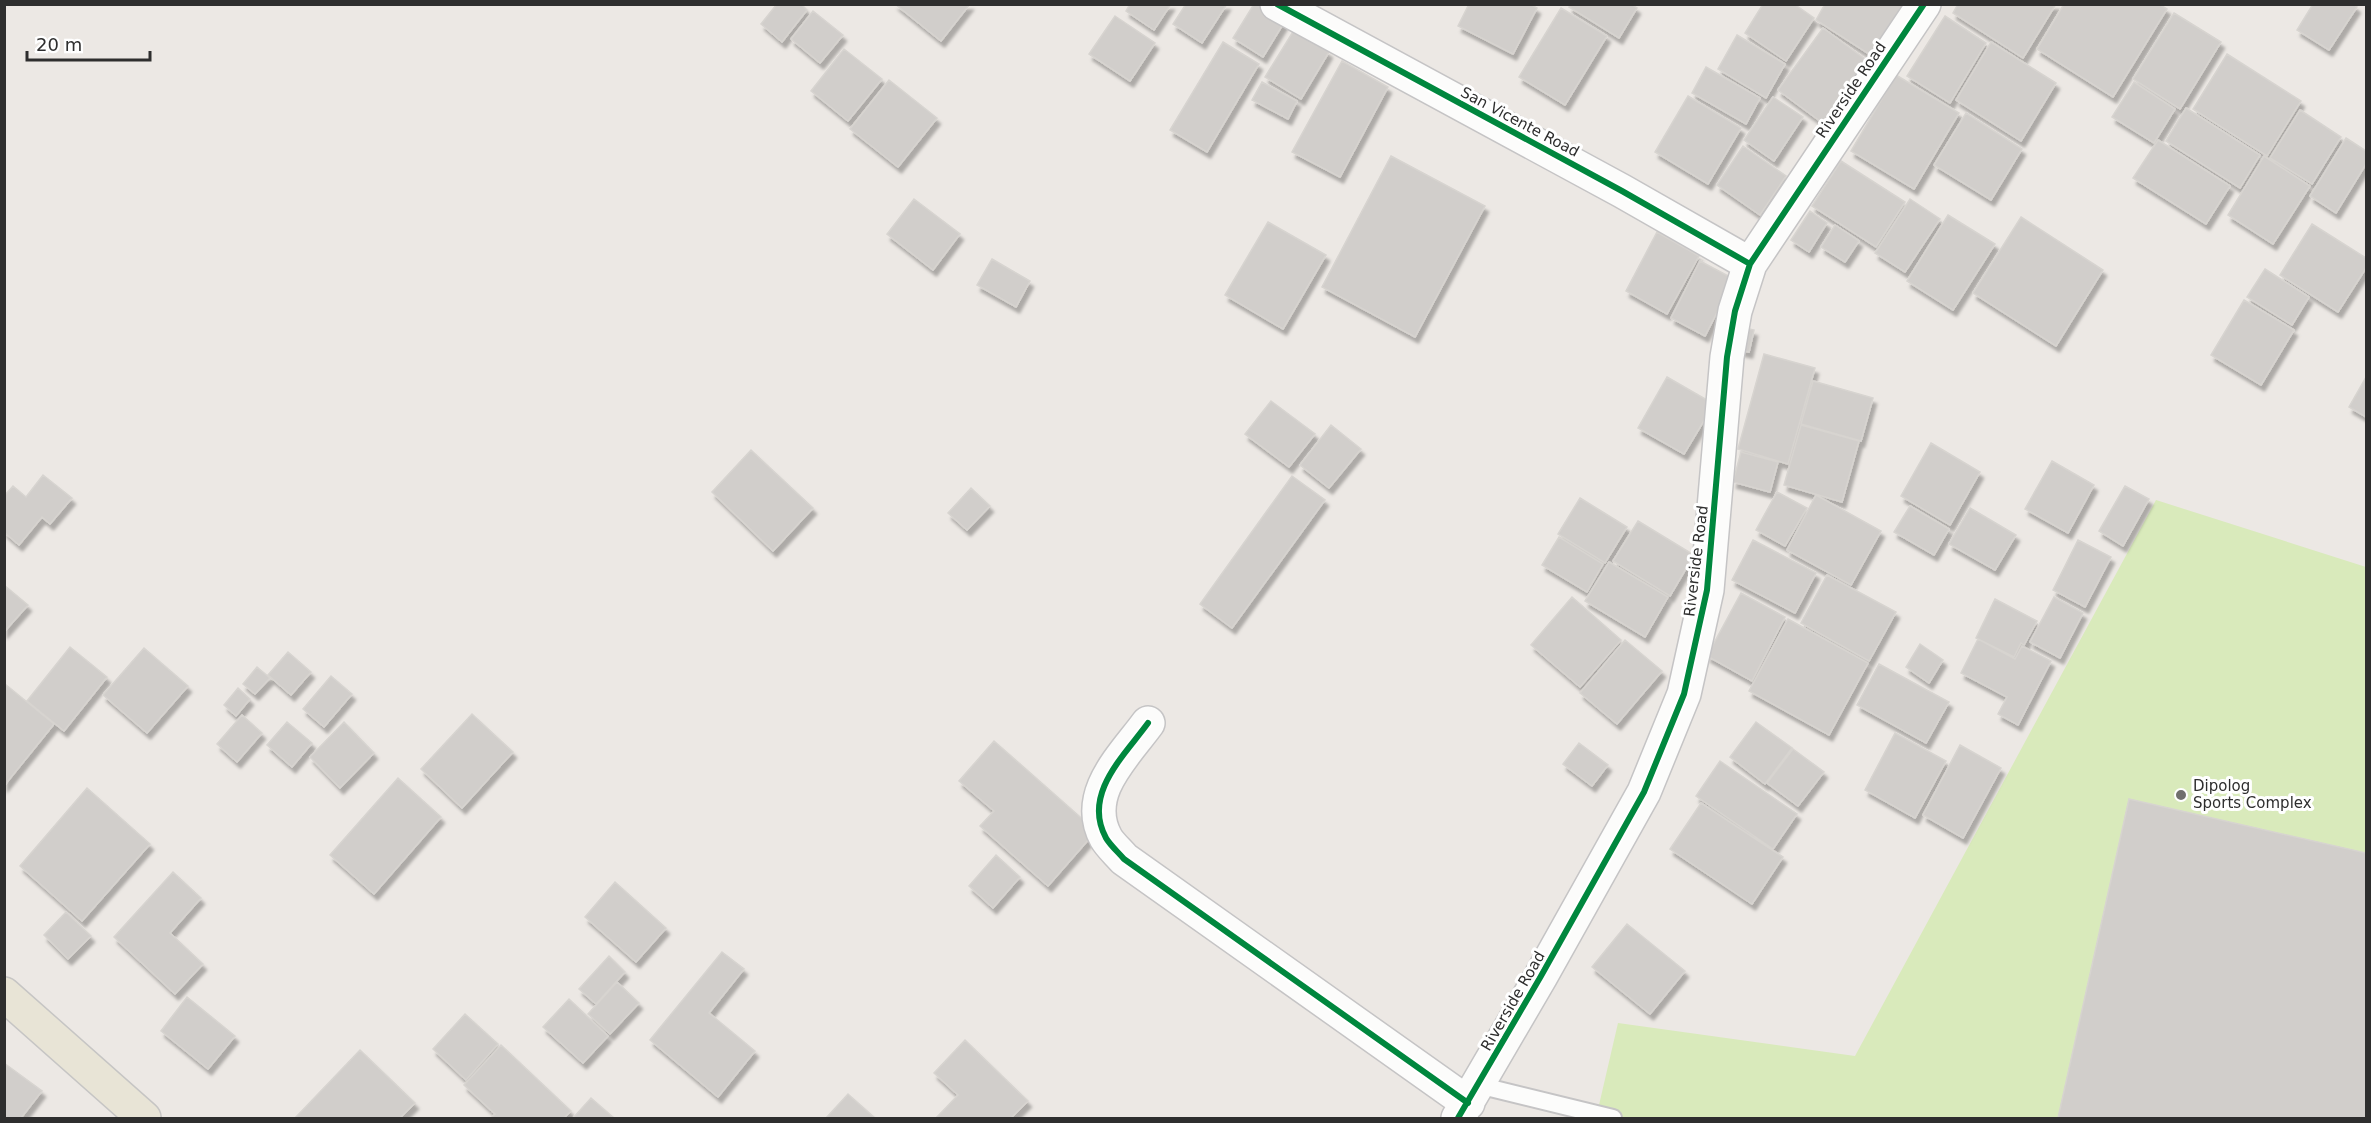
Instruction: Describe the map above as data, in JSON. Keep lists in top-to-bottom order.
{
  "streets": {
    "street": ["Riverside Road", "San Vicente Road"]
  },
  "crossings": [
    ["Riverside Road", "San Vicente Road"]
  ],
  "places": ["Dipolog Sports Complex"],
  "scale_bar": "20 m"
}
